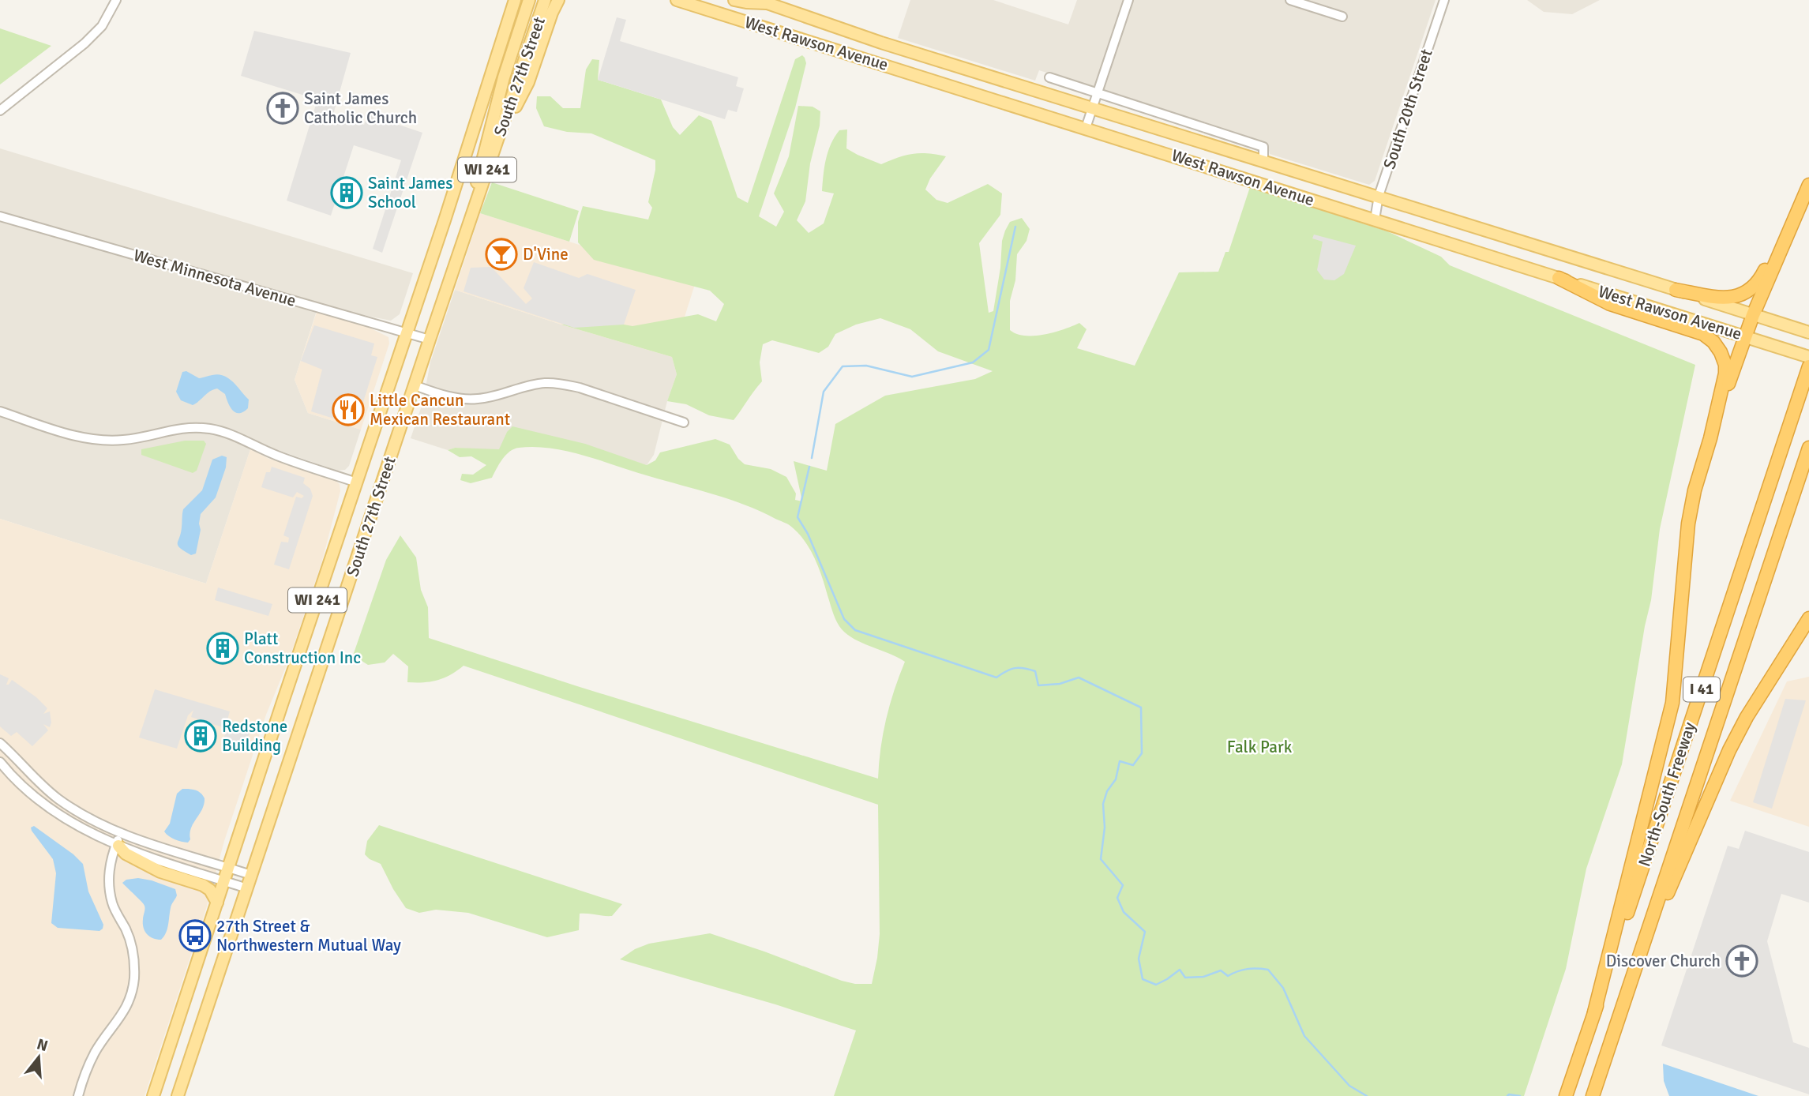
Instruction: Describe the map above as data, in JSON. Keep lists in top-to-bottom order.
{
  "streets": {
    "highway": ["I 41", "North-South Freeway"],
    "main road": ["West Rawson Avenue", "South 27th Street", "WI 241"],
    "street": ["South 20th Street", "West Minnesota Avenue"]
  },
  "crossings": [
    ["West Rawson Avenue", "South 20th Street"],
    ["South 27th Street", "West Minnesota Avenue"]
  ],
  "parks": ["Falk Park"],
  "places": {
    "church": ["Saint James Catholic Church", "Discover Church"],
    "building": ["Saint James School", "Platt Construction Inc", "Redstone Building"],
    "bar": ["D'Vine"],
    "restaurant": ["Little Cancun Mexican Restaurant"],
    "bus stop": ["27th Street & Northwestern Mutual Way"]
  },
  "north": "top"
}
